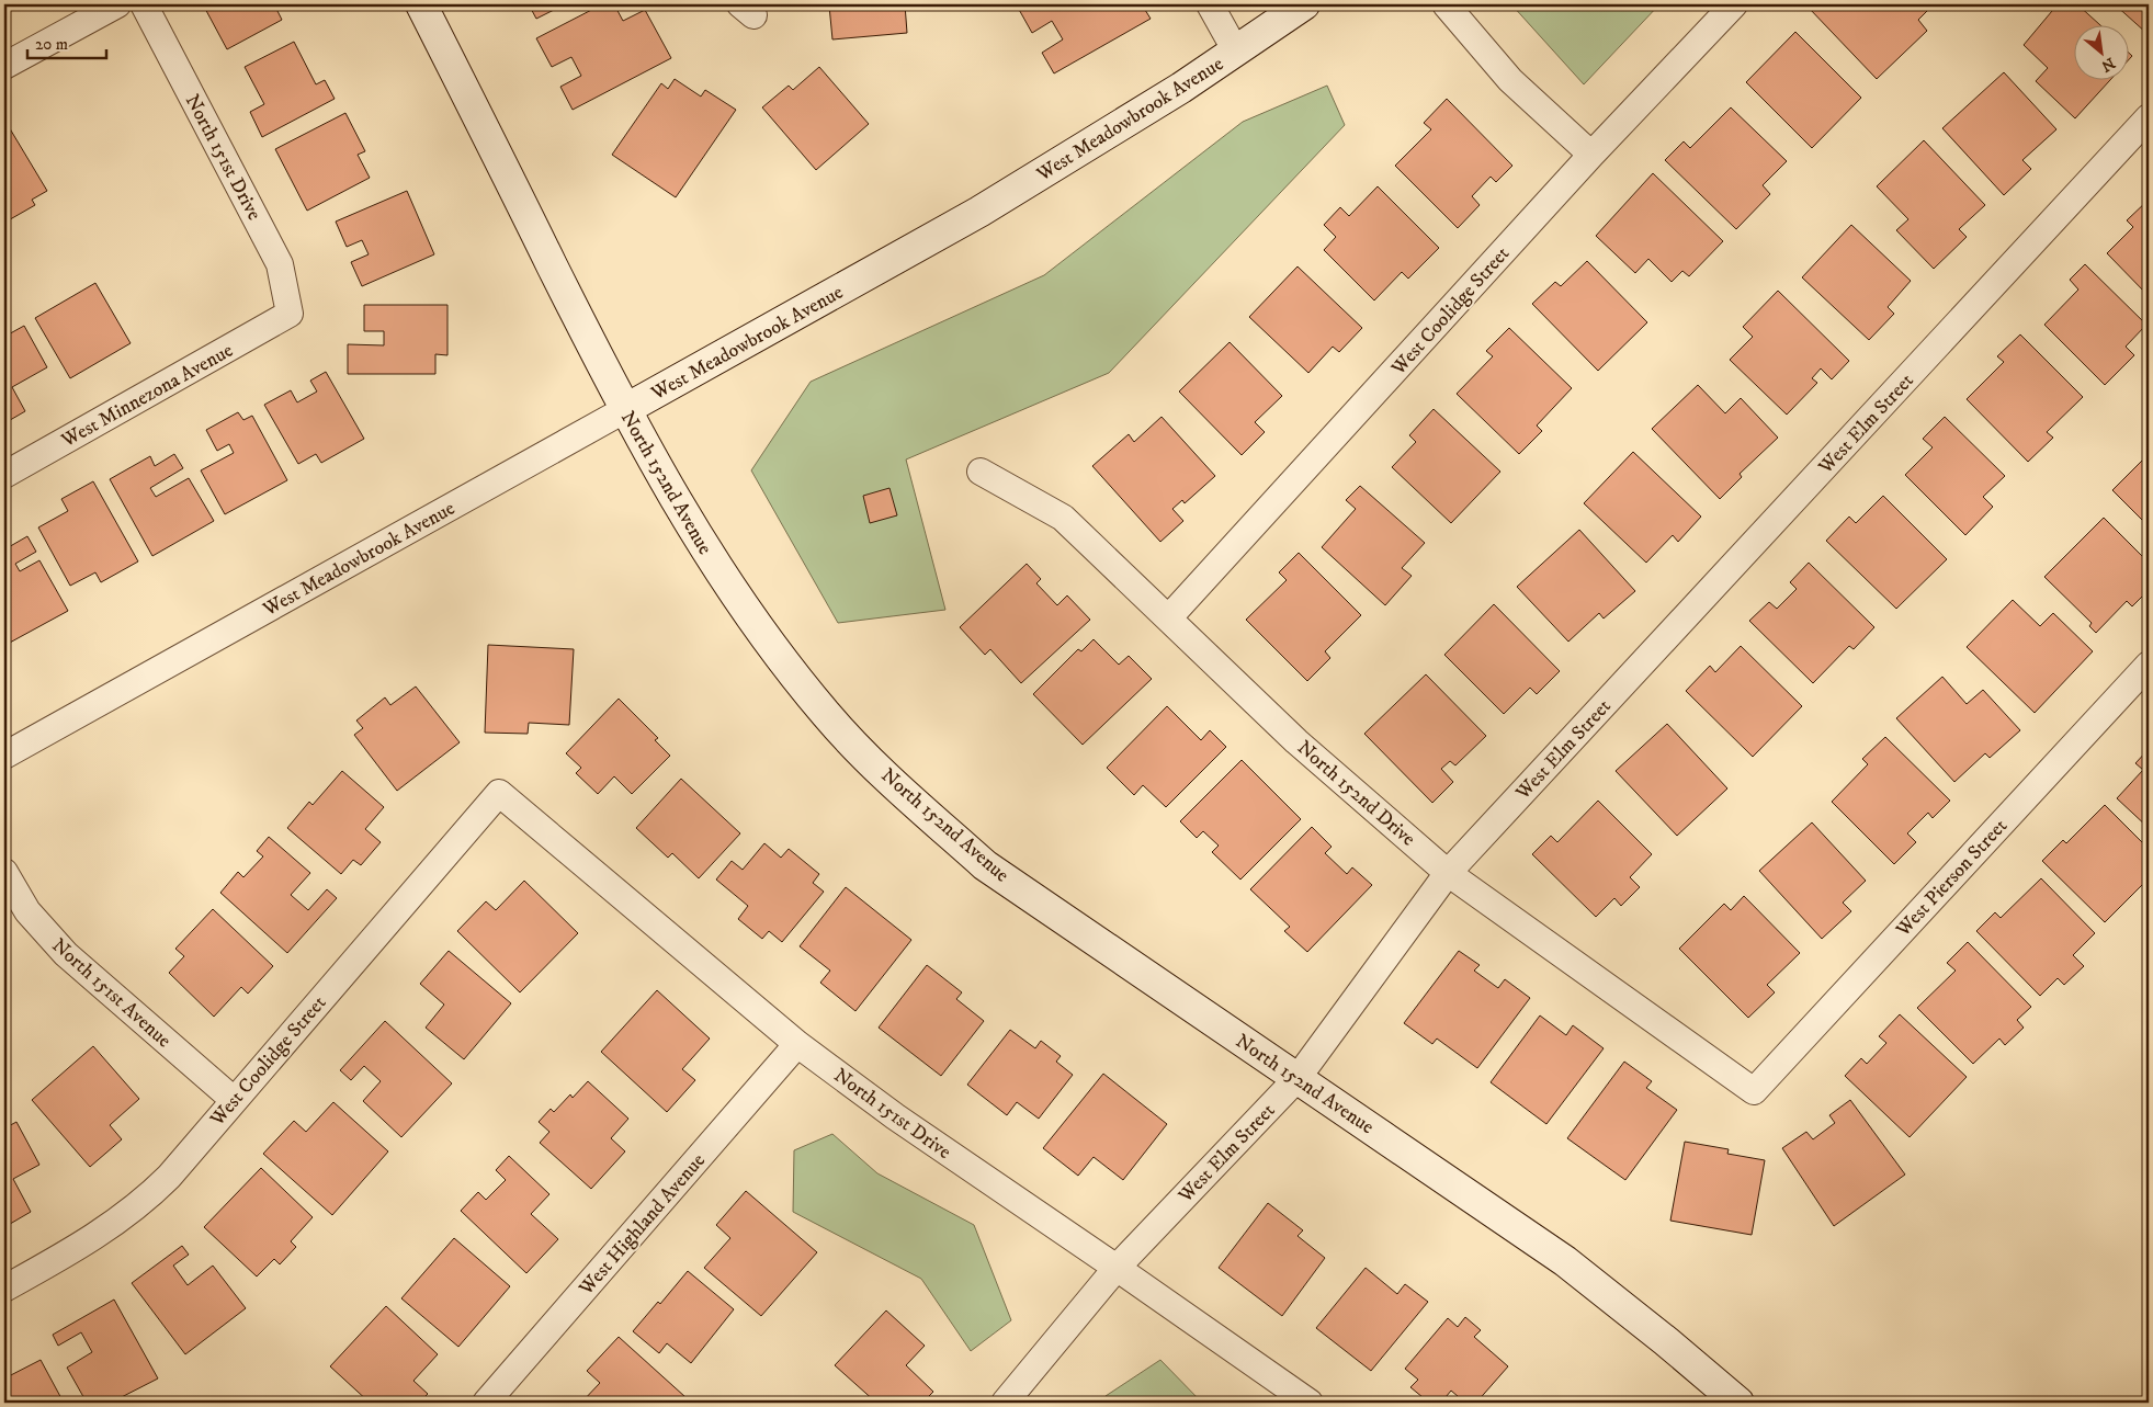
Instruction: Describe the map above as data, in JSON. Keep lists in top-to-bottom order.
{
  "streets": {
    "street": [
      "West Meadowbrook Avenue",
      "North 151st Drive",
      "West Coolidge Street",
      "West Minnezona Avenue",
      "West Elm Street",
      "North 152nd Avenue",
      "North 152nd Drive",
      "West Pierson Street",
      "North 151st Avenue",
      "West Highland Avenue"
    ]
  },
  "crossings": [
    ["West Meadowbrook Avenue", "North 152nd Avenue"],
    ["North 151st Drive", "West Coolidge Street"],
    ["North 151st Drive", "West Minnezona Avenue"],
    ["North 151st Drive", "West Elm Street"],
    ["North 151st Drive", "West Highland Avenue"],
    ["West Coolidge Street", "North 152nd Drive"],
    ["West Coolidge Street", "North 151st Avenue"],
    ["West Elm Street", "North 152nd Avenue"],
    ["West Elm Street", "North 152nd Drive"],
    ["North 152nd Drive", "West Pierson Street"]
  ],
  "scale_bar": "20 m",
  "north": "bottom right"
}
